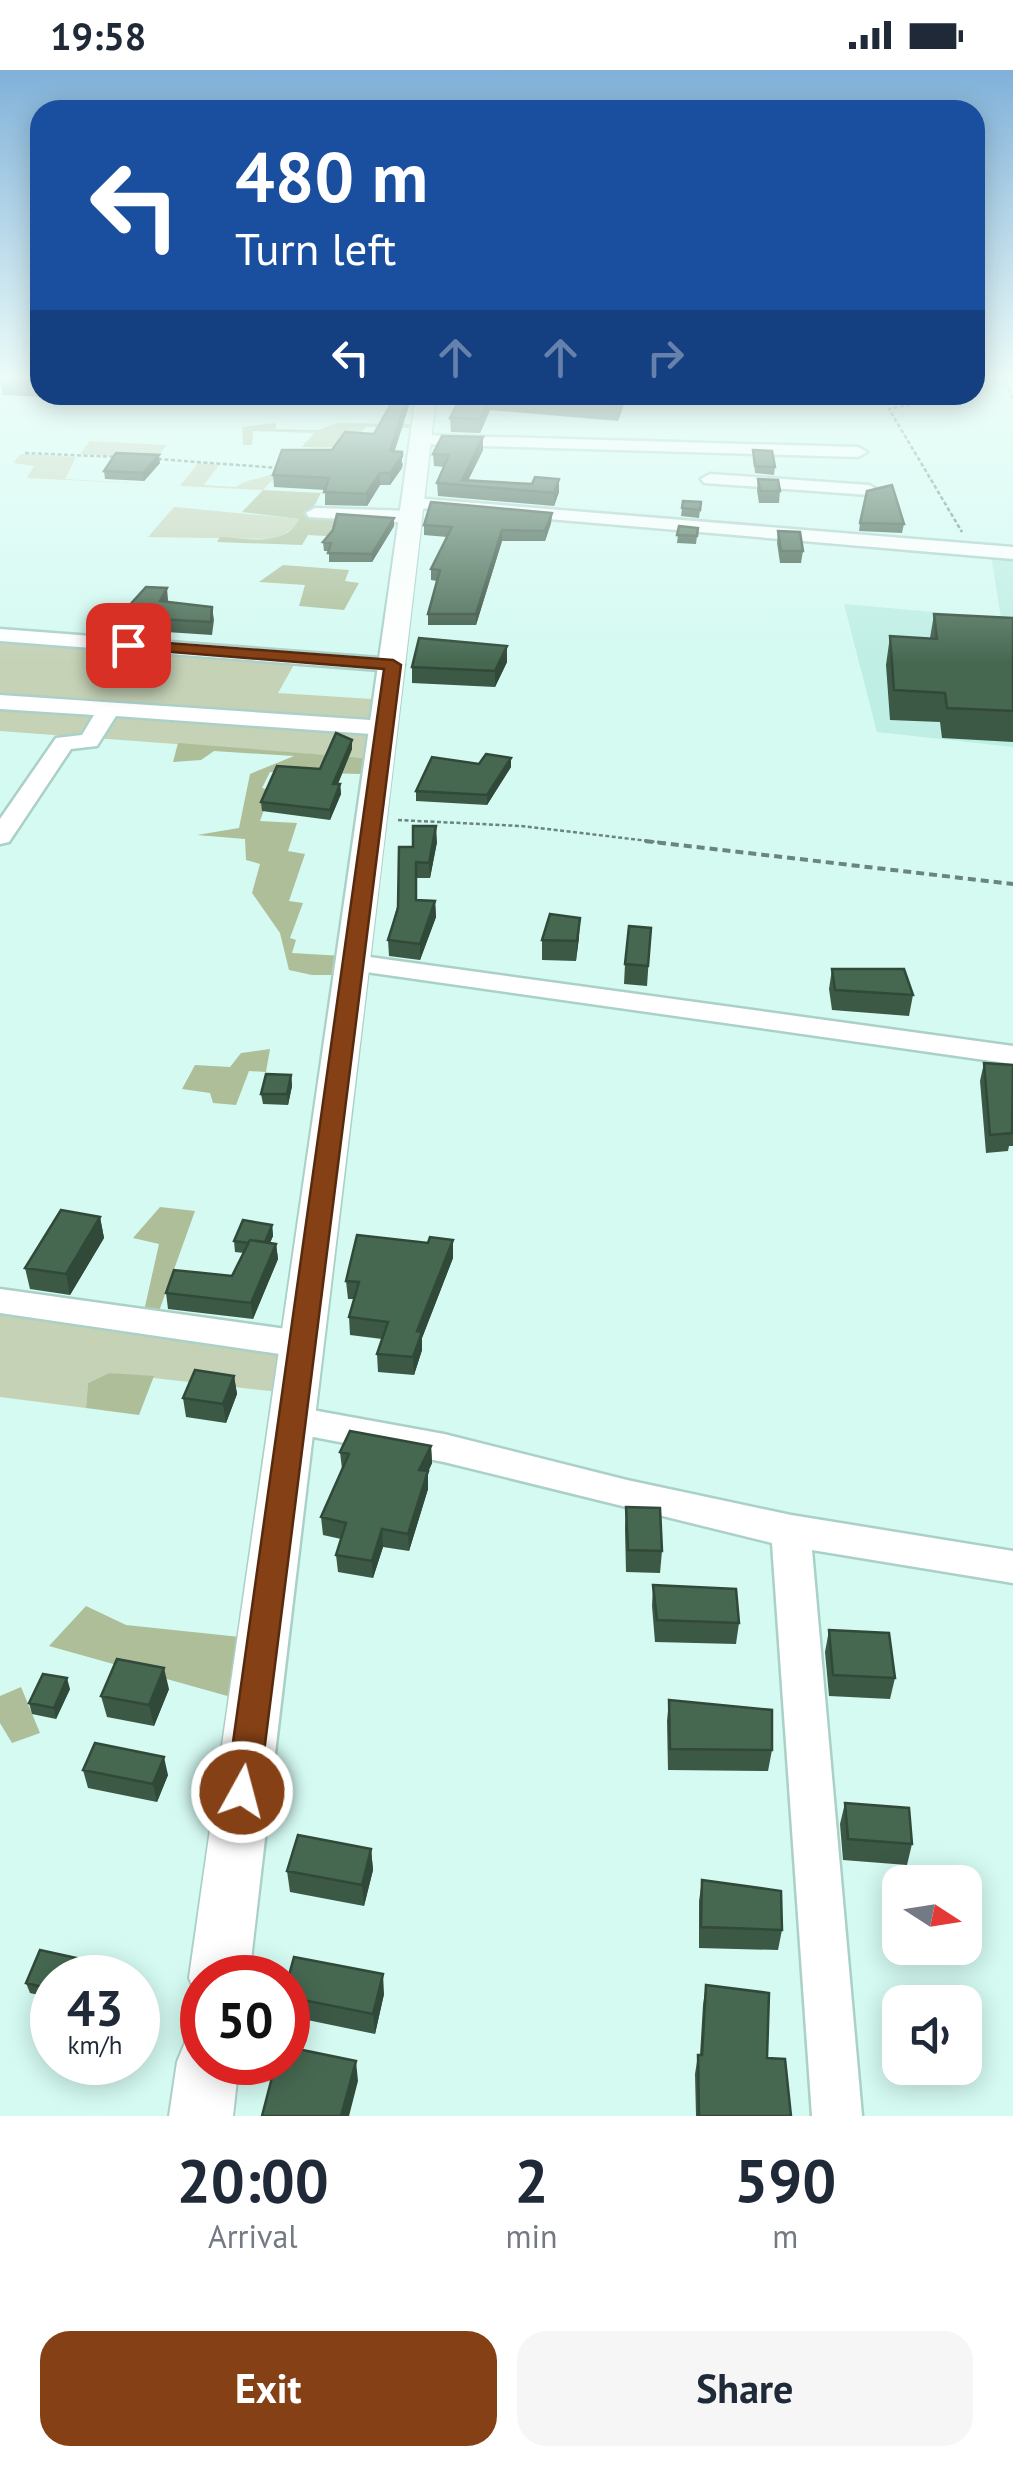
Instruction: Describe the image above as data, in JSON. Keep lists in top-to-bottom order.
{
  "north": "right",
  "page": {
    "status": "19:58",
    "turn": ["480 m", "Turn left"],
    "speed": "43 km/h",
    "limit": "50",
    "eta": [
      "20:00",
      "Arrival",
      "2",
      "min",
      "590",
      "m"
    ],
    "buttons": ["Exit", "Share"]
  }
}
